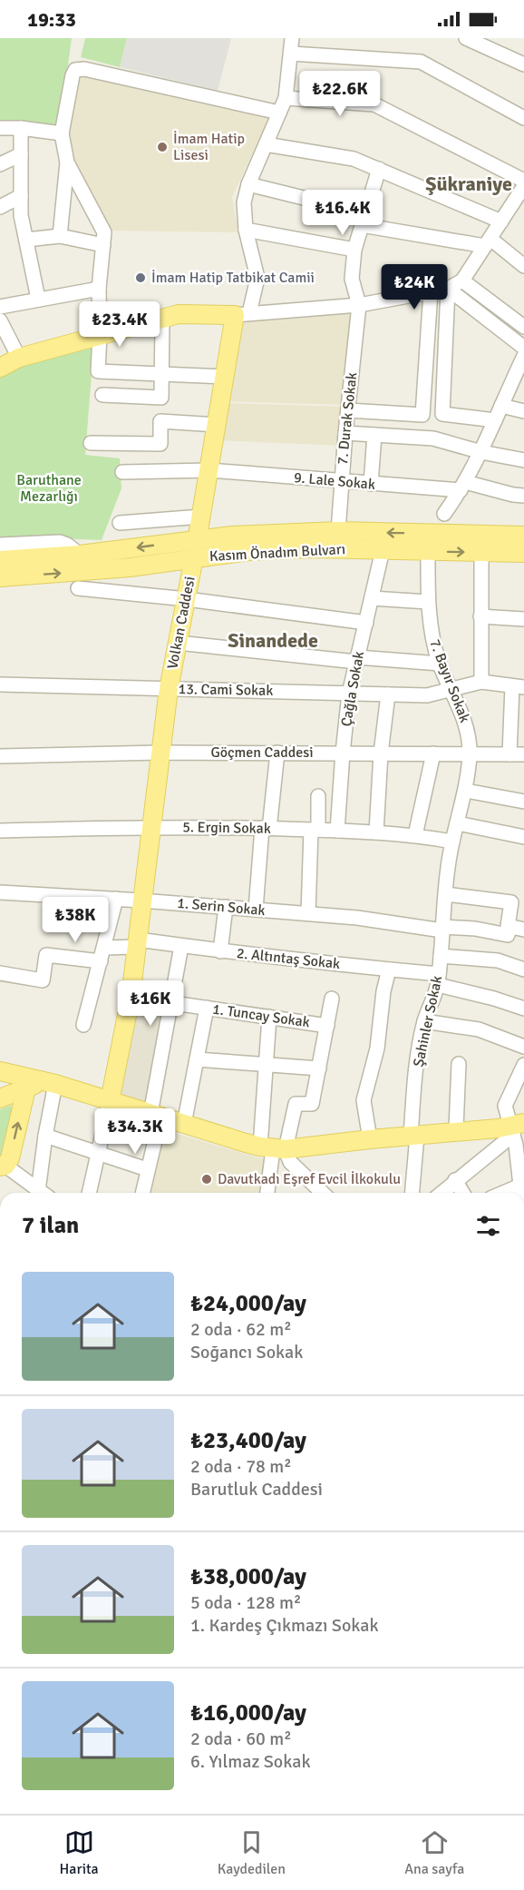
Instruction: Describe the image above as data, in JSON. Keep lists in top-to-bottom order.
{
  "streets": {
    "main road": ["Kasım Önadım Bulvarı", "Volkan Caddesi"],
    "street": [
      "7. Durak Sokak",
      "9. Lale Sokak",
      "7. Bayır Sokak",
      "Çağla Sokak",
      "13. Cami Sokak",
      "Göçmen Caddesi",
      "5. Ergin Sokak",
      "1. Serin Sokak",
      "2. Altıntaş Sokak",
      "1. Tuncay Sokak",
      "Şahinler Sokak"
    ]
  },
  "crossings": [
    ["7. Durak Sokak", "9. Lale Sokak"],
    ["7. Durak Sokak", "Kasım Önadım Bulvarı"],
    ["9. Lale Sokak", "Volkan Caddesi"],
    ["Kasım Önadım Bulvarı", "Volkan Caddesi"],
    ["Kasım Önadım Bulvarı", "7. Bayır Sokak"],
    ["Kasım Önadım Bulvarı", "Çağla Sokak"],
    ["Volkan Caddesi", "13. Cami Sokak"],
    ["Volkan Caddesi", "Göçmen Caddesi"],
    ["Volkan Caddesi", "5. Ergin Sokak"],
    ["Volkan Caddesi", "1. Serin Sokak"],
    ["Volkan Caddesi", "2. Altıntaş Sokak"],
    ["Volkan Caddesi", "1. Tuncay Sokak"],
    ["7. Bayır Sokak", "13. Cami Sokak"],
    ["7. Bayır Sokak", "Göçmen Caddesi"],
    ["7. Bayır Sokak", "5. Ergin Sokak"],
    ["7. Bayır Sokak", "Şahinler Sokak"],
    ["Çağla Sokak", "13. Cami Sokak"],
    ["Çağla Sokak", "Göçmen Caddesi"],
    ["Çağla Sokak", "5. Ergin Sokak"],
    ["5. Ergin Sokak", "Şahinler Sokak"],
    ["1. Serin Sokak", "Şahinler Sokak"],
    ["2. Altıntaş Sokak", "Şahinler Sokak"]
  ],
  "districts": ["Şükraniye", "Sinandede"],
  "parks": ["Baruthane Mezarlığı"],
  "places": ["İmam Hatip Lisesi", "İmam Hatip Tatbikat Camii", "Davutkadı Eşref Evcil İlkokulu"],
  "page": {
    "status": "19:33",
    "price": [
      "₺22.6K",
      "₺16.4K",
      "₺24K",
      "₺23.4K",
      "₺38K",
      "₺16K",
      "₺34.3K"
    ],
    "heading": "7 ilan",
    "list": [
      {
        "name": "₺24,000/ay",
        "note": "2 oda · 62 m² · Soğancı Sokak"
      },
      {
        "name": "₺23,400/ay",
        "note": "2 oda · 78 m² · Barutluk Caddesi"
      },
      {
        "name": "₺38,000/ay",
        "note": "5 oda · 128 m² · 1. Kardeş Çıkmazı Sokak"
      },
      {
        "name": "₺16,000/ay",
        "note": "2 oda · 60 m² · 6. Yılmaz Sokak"
      }
    ],
    "tabs": ["Harita", "Kaydedilen", "Ana sayfa"]
  }
}
